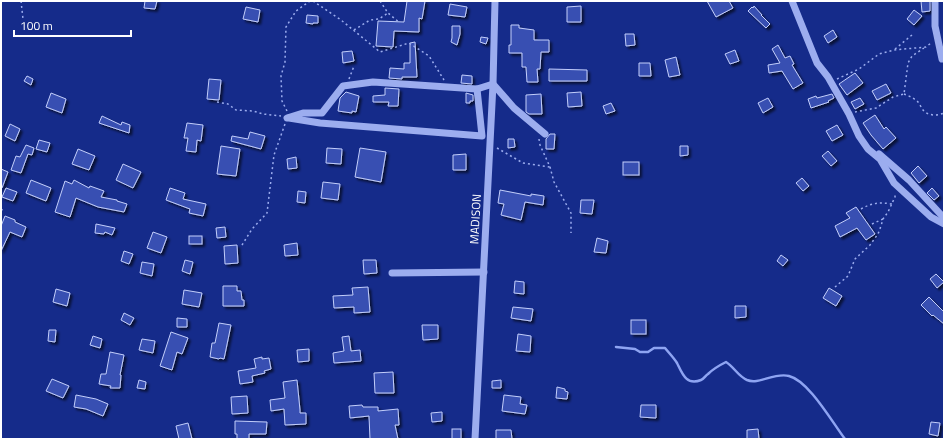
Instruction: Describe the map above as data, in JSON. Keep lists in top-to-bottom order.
{
  "streets": {
    "street": ["MADISON"]
  },
  "scale_bar": "100 m"
}
